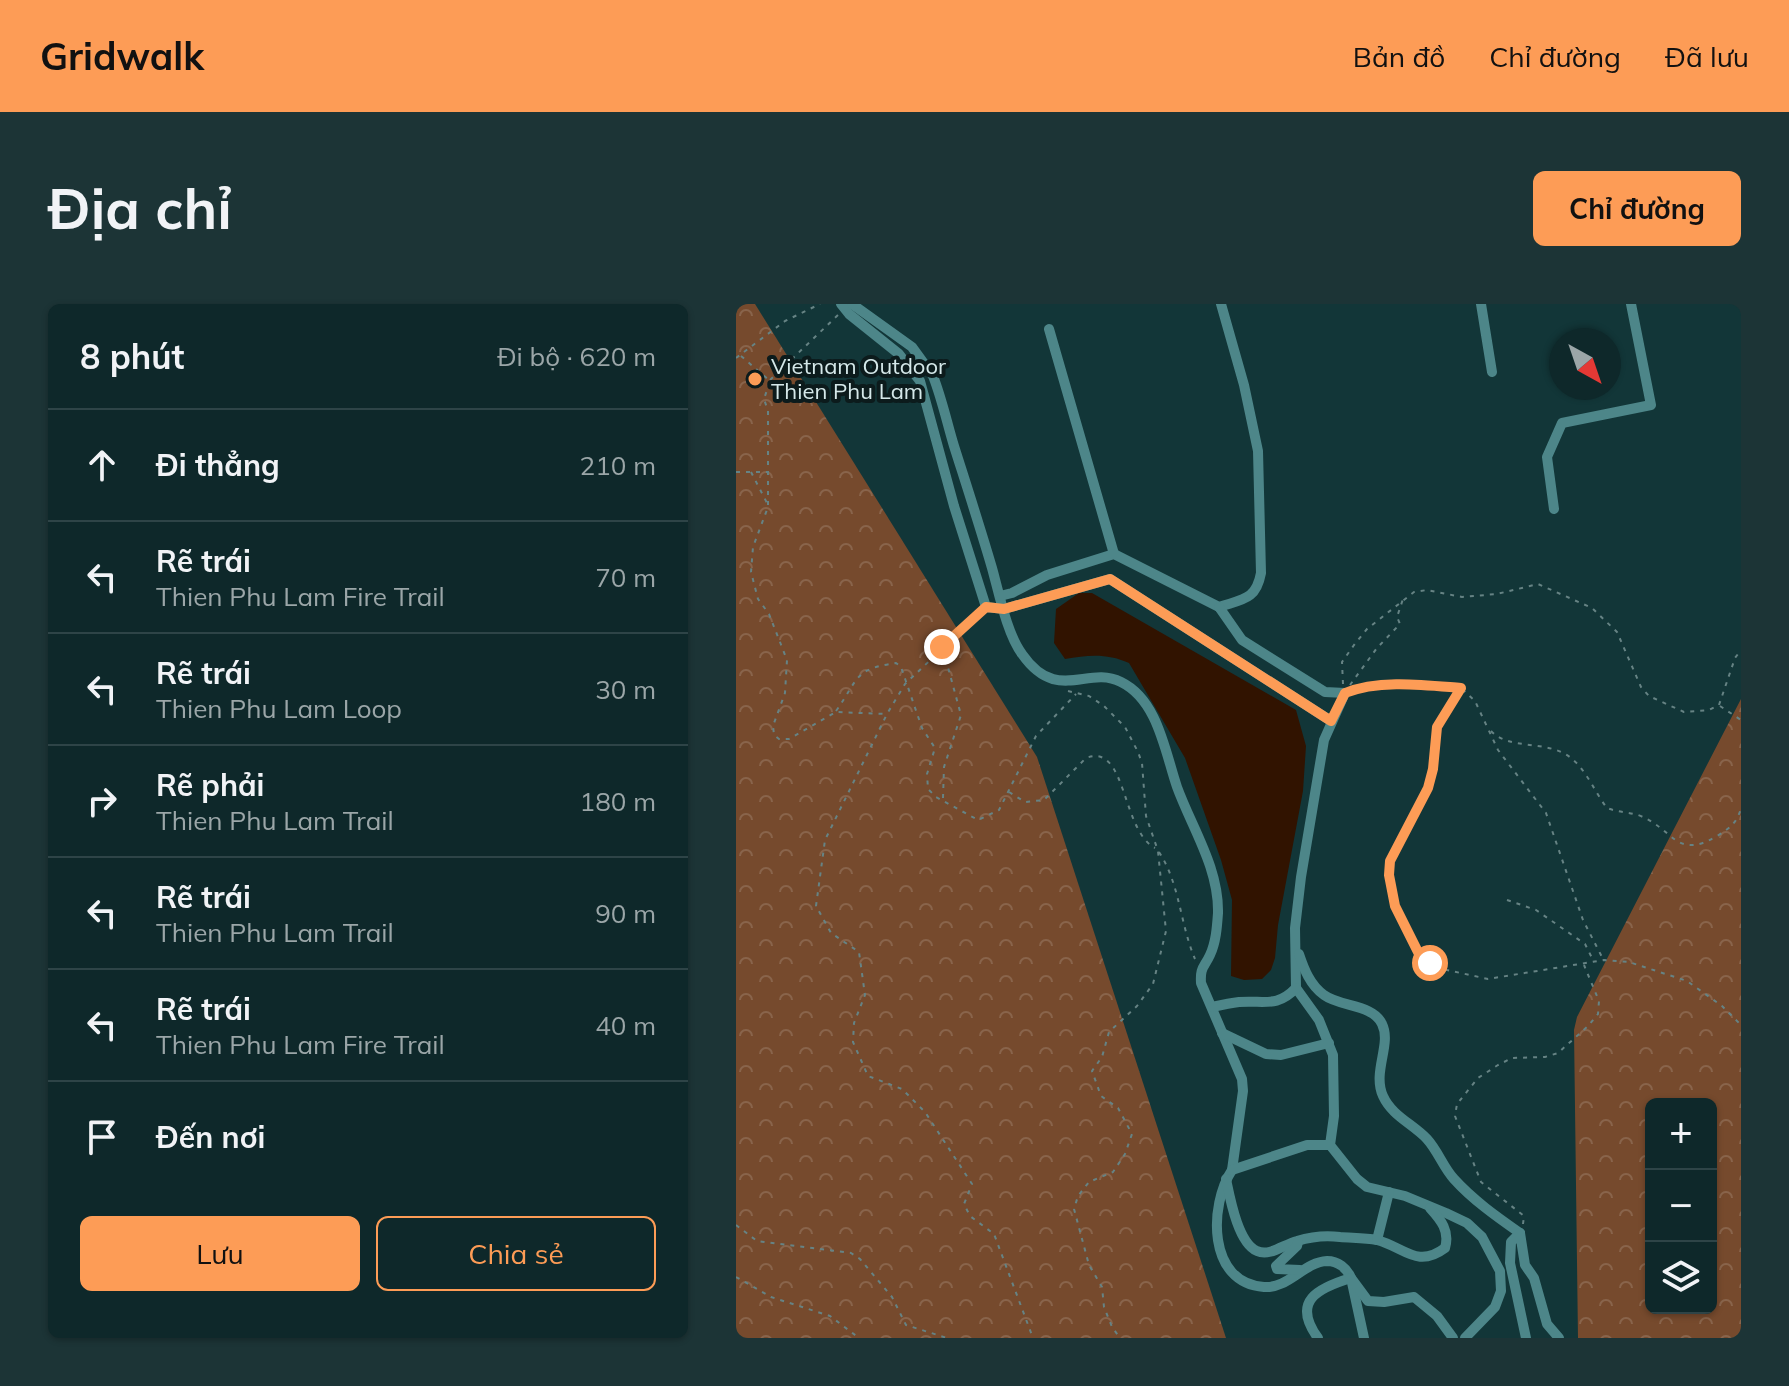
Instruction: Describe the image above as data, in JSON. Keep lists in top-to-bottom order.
{
  "places": ["Vietnam Outdoor Thien Phu Lam"],
  "north": "bottom right",
  "page": {
    "header": "Gridwalk",
    "nav": ["Bản đồ", "Chỉ đường", "Đã lưu"],
    "buttons": [
      "Chỉ đường",
      ["Lưu", "Chia sẻ"]
    ],
    "title": "Địa chỉ",
    "heading": ["8 phút", "Đi bộ · 620 m"],
    "list": [
      ["Đi thẳng", "210 m"],
      ["Rẽ trái", "Thien Phu Lam Fire Trail", "70 m"],
      ["Rẽ trái", "Thien Phu Lam Loop", "30 m"],
      ["Rẽ phải", "Thien Phu Lam Trail", "180 m"],
      ["Rẽ trái", "Thien Phu Lam Trail", "90 m"],
      ["Rẽ trái", "Thien Phu Lam Fire Trail", "40 m"],
      "Đến nơi"
    ],
    "map_buttons": ["+", "−"]
  }
}
